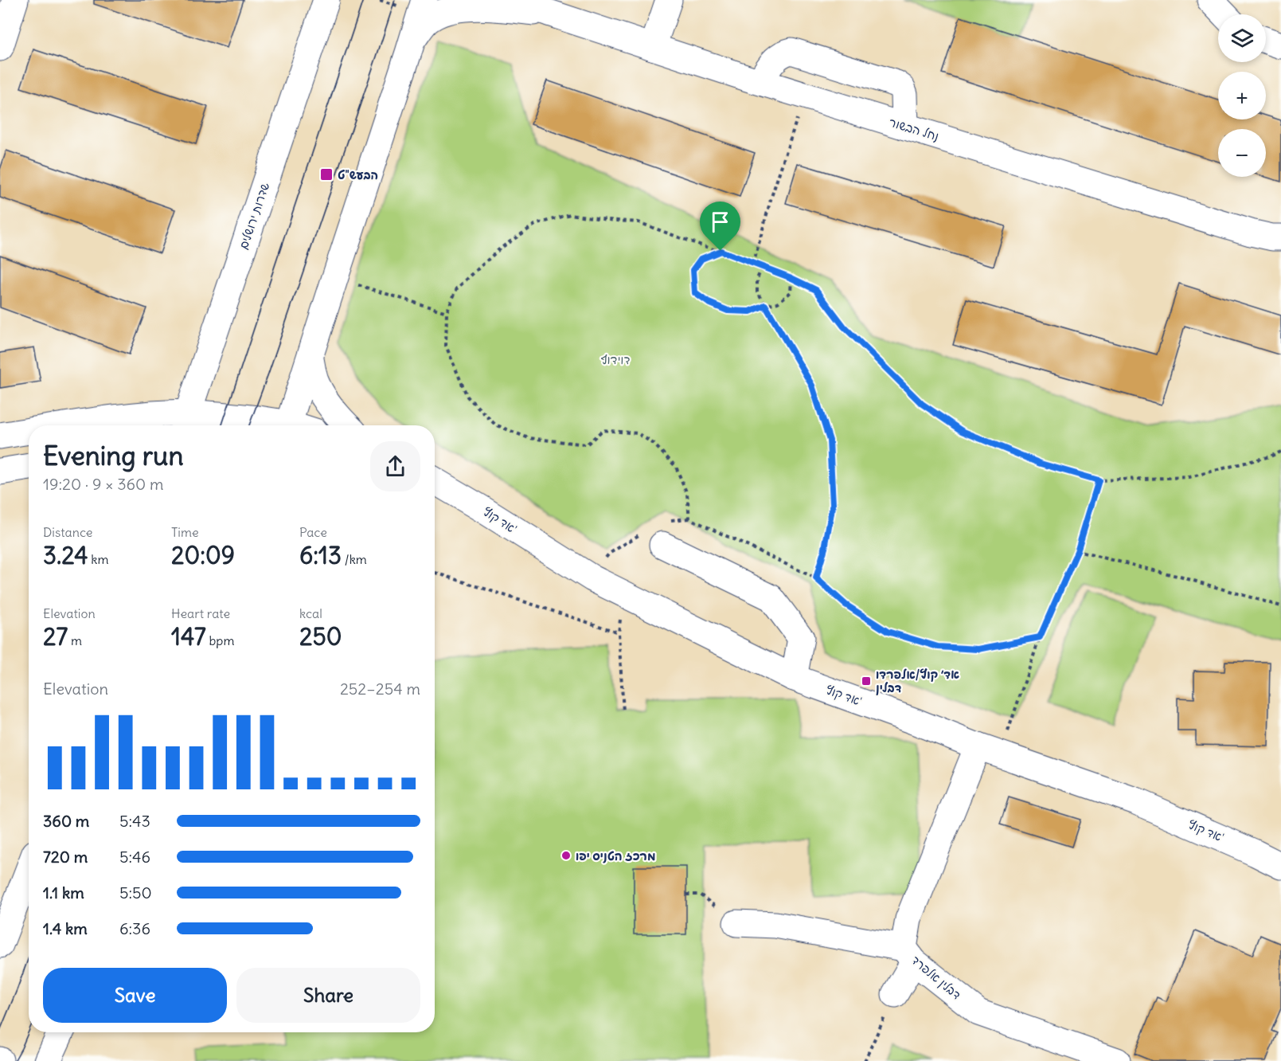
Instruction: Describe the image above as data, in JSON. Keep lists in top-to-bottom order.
{
  "streets": {
    "street": [
      "נחל הבשור",
      "שדרות ירושלים",
      "אד קוץ'",
      "דבלין אלפרד"
    ]
  },
  "crossings": [
    ["אד קוץ'", "דבלין אלפרד"]
  ],
  "parks": ["דוידוף"],
  "places": {
    "transit": ["הבעש\"ט", "אד׳ קוץ/אלפרדו דבלין"],
    "other": ["מרכז הטניס יפו"]
  },
  "page": {
    "map_buttons": ["+", "−"],
    "heading": ["Evening run", "19:20 · 9 × 360 m"],
    "stats": [
      ["Distance", "3.24 km"],
      ["Time", "20:09"],
      ["Pace", "6:13 /km"],
      ["Elevation", "27 m"],
      ["Heart rate", "147 bpm"],
      ["kcal", "250"]
    ],
    "chart": ["Elevation", "252–254 m"],
    "list": [
      {
        "name": "360 m",
        "note": "5:43"
      },
      {
        "name": "720 m",
        "note": "5:46"
      },
      {
        "name": "1.1 km",
        "note": "5:50"
      },
      {
        "name": "1.4 km",
        "note": "6:36"
      }
    ],
    "buttons": ["Save", "Share"]
  }
}
